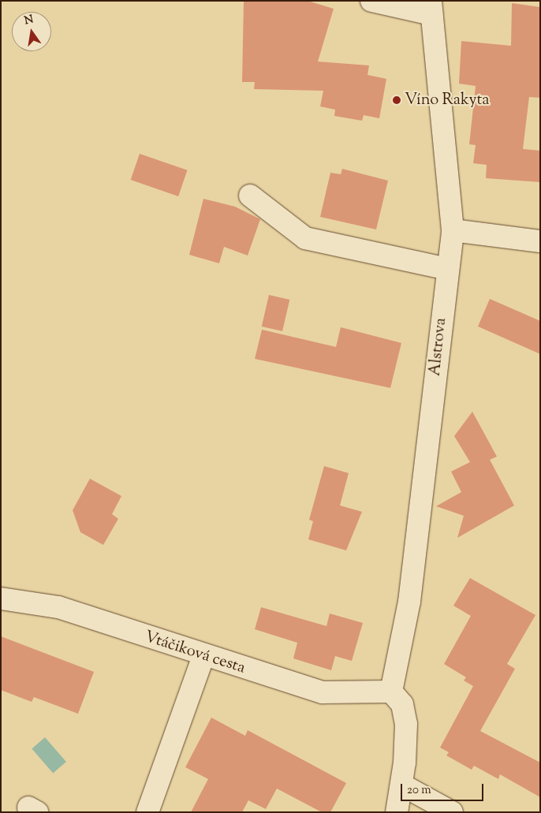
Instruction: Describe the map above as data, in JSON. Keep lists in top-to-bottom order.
{
  "streets": {
    "street": ["Alstrova", "Vtáčiková cesta"]
  },
  "crossings": [
    ["Alstrova", "Vtáčiková cesta"]
  ],
  "places": ["Víno Rakyta"],
  "scale_bar": "20 m",
  "north": "top"
}
